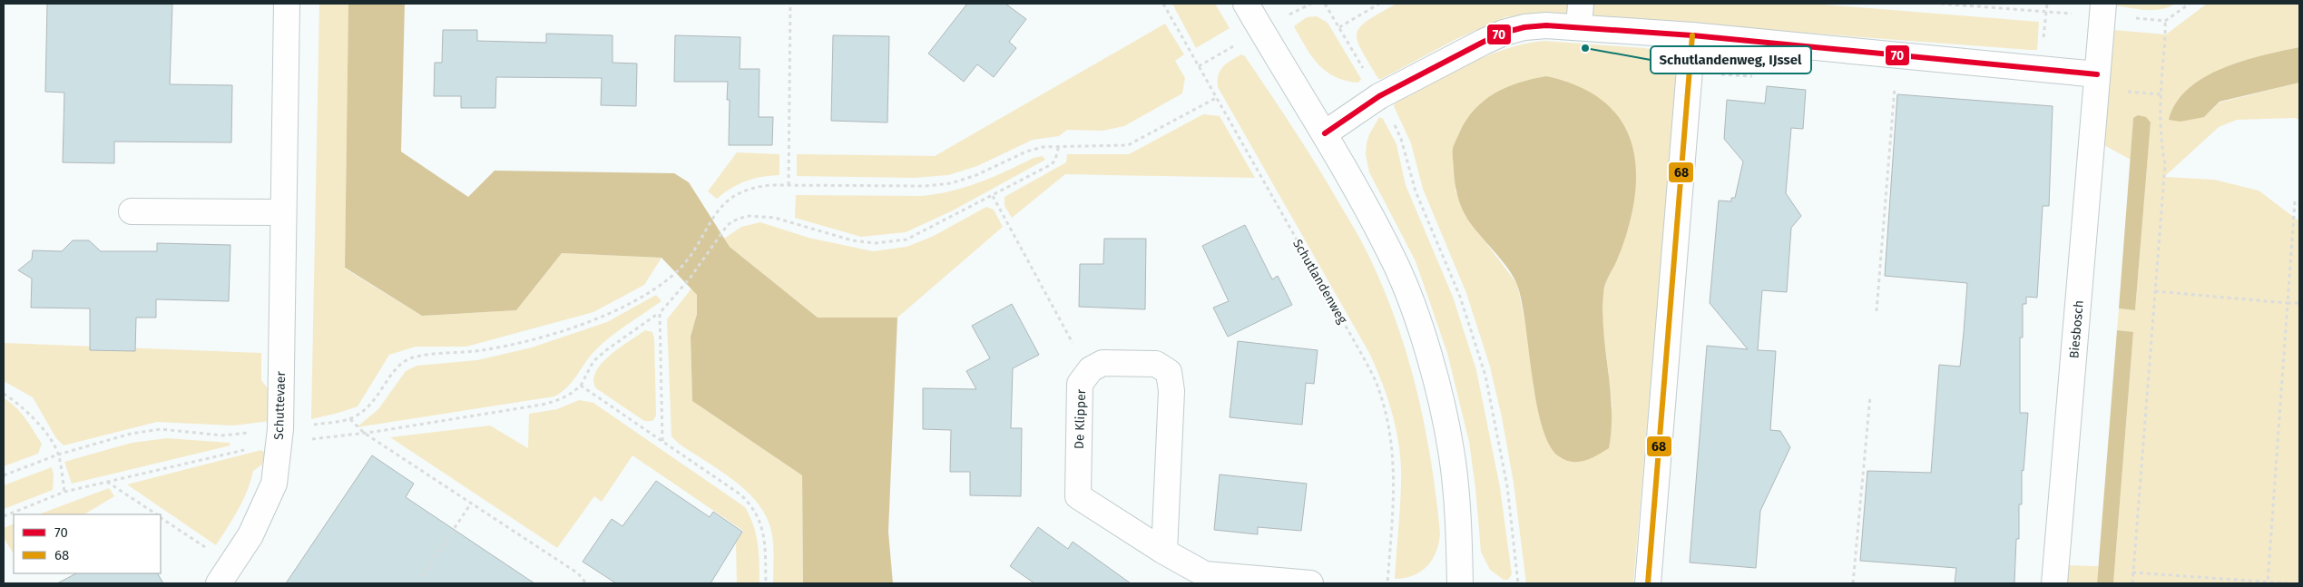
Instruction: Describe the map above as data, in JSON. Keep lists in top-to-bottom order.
{
  "streets": {
    "street": ["Biesbosch", "Schuttevaer", "De Klipper"],
    "path": ["Schutlandenweg"]
  },
  "places": ["Schutlandenweg, IJssel"],
  "lines": ["transit line 70", "transit line 68"],
  "legend": ["70", "68"]
}
